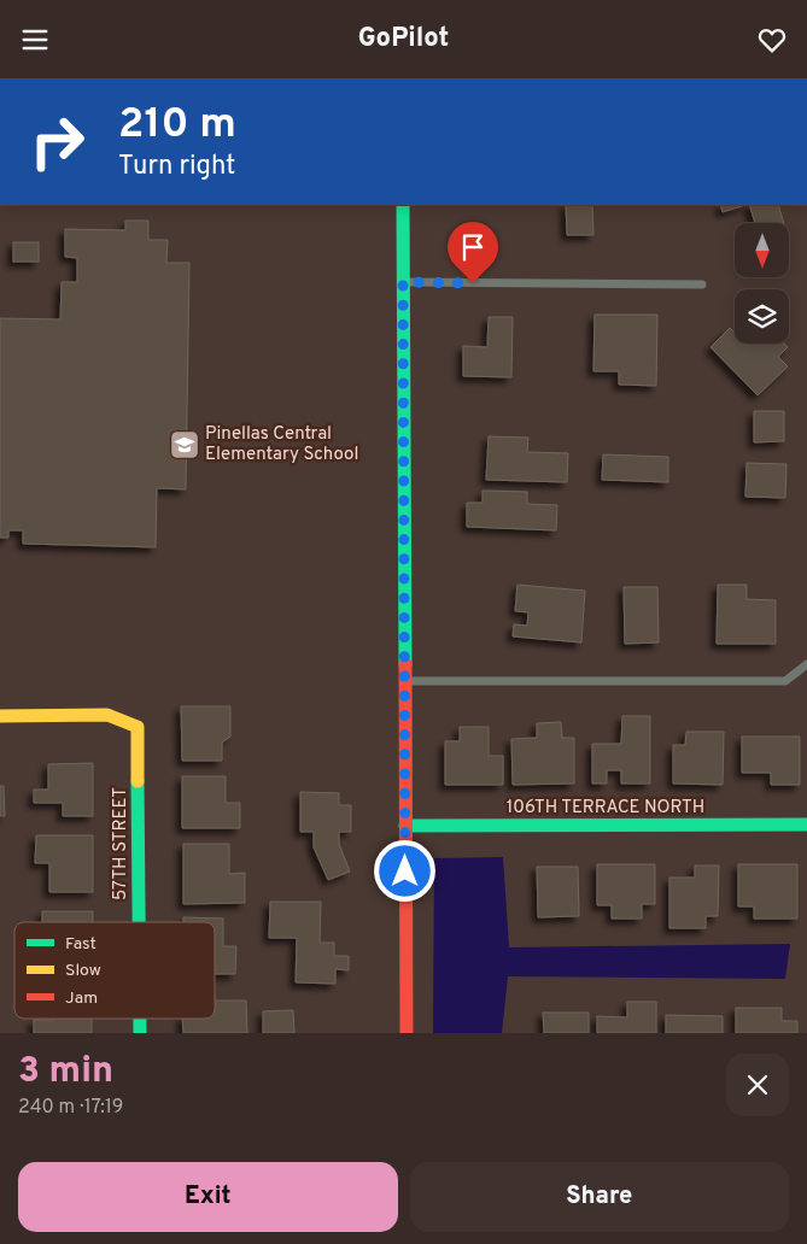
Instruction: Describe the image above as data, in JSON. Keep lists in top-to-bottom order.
{
  "streets": {
    "street": ["106TH TERRACE NORTH", "57TH STREET"]
  },
  "places": {
    "school or university": ["Pinellas Central Elementary School"]
  },
  "legend": ["Fast", "Slow", "Jam"],
  "north": "bottom",
  "page": {
    "header": "GoPilot",
    "turn": ["210 m", "Turn right"],
    "heading": ["3 min", "240 m · 17:19"],
    "buttons": ["Exit", "Share"]
  }
}
